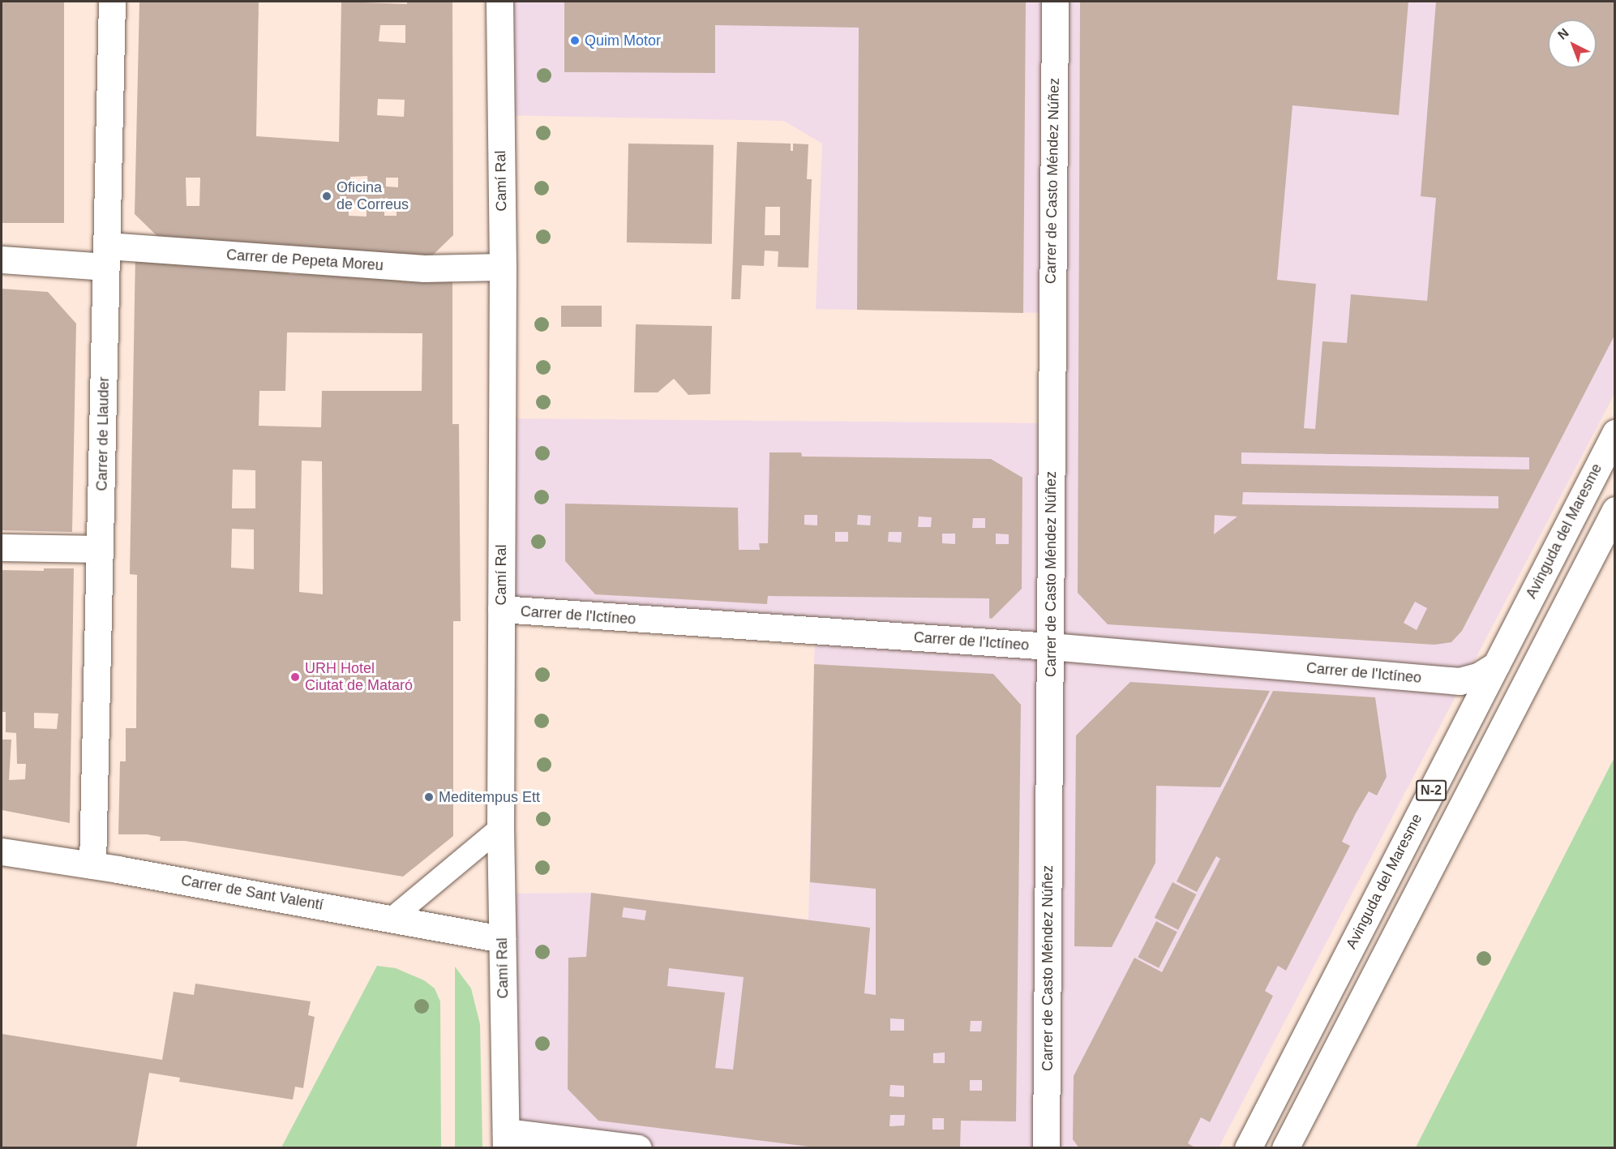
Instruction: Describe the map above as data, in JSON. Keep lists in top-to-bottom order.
{
  "streets": {
    "street": [
      "Camí Ral",
      "Carrer de Casto Méndez Núñez",
      "Carrer de Pepeta Moreu",
      "Carrer de Llauder",
      "Avinguda del Maresme",
      "Carrer de l'Ictíneo",
      "N-2",
      "Carrer de Sant Valentí"
    ]
  },
  "crossings": [
    ["Camí Ral", "Carrer de Pepeta Moreu"],
    ["Camí Ral", "Carrer de l'Ictíneo"],
    ["Camí Ral", "Carrer de Sant Valentí"],
    ["Carrer de Casto Méndez Núñez", "Carrer de l'Ictíneo"],
    ["Carrer de Pepeta Moreu", "Carrer de Llauder"],
    ["Carrer de Llauder", "Carrer de Sant Valentí"],
    ["Avinguda del Maresme", "Carrer de l'Ictíneo"]
  ],
  "places": [
    "Quim Motor",
    "Oficina de Correus",
    "URH Hotel Ciutat de Mataró",
    "Meditempus Ett"
  ],
  "north": "top left"
}
